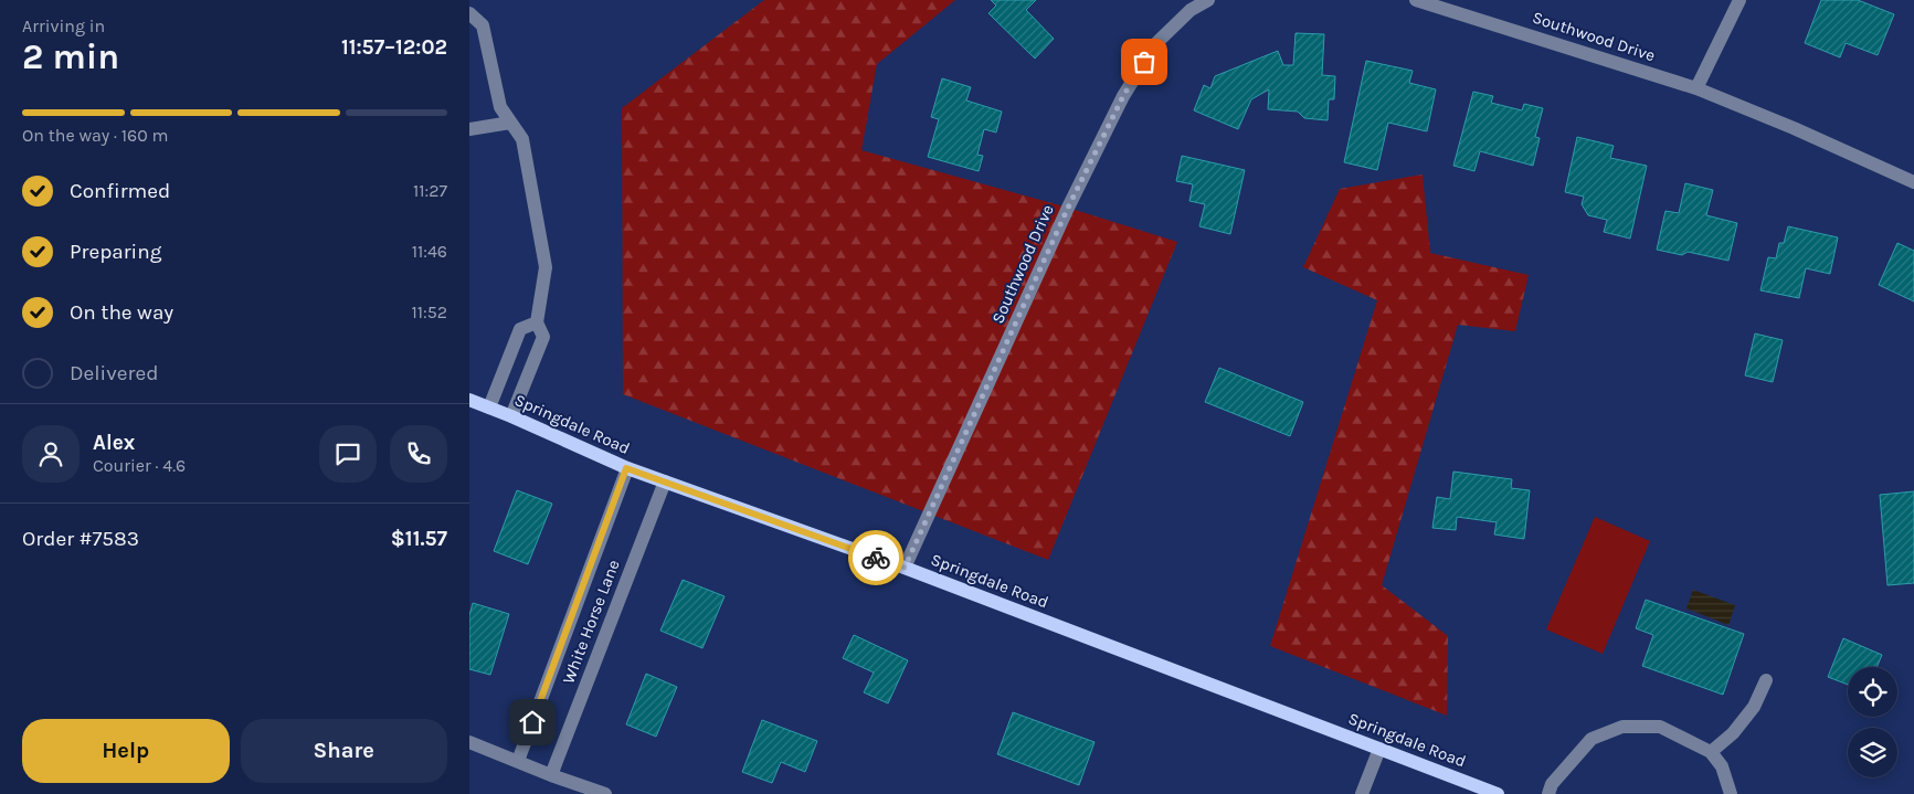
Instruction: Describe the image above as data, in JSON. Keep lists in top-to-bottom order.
{
  "streets": {
    "main road": ["Springdale Road"],
    "street": ["Southwood Drive", "White Horse Lane"]
  },
  "crossings": [
    ["Southwood Drive", "Springdale Road"],
    ["Springdale Road", "White Horse Lane"]
  ],
  "page": {
    "heading": ["2 min", "Arriving in", "11:57–12:02"],
    "panel": [
      "Alex",
      "Courier · 4.6",
      "Order #7583",
      "$11.57"
    ],
    "bar": "On the way · 160 m",
    "list": [
      ["Confirmed", "11:27"],
      ["Preparing", "11:46"],
      ["On the way", "11:52"],
      "Delivered"
    ],
    "buttons": ["Help", "Share"]
  }
}
